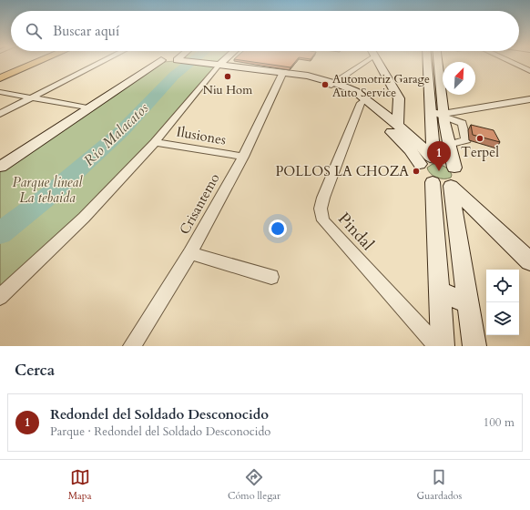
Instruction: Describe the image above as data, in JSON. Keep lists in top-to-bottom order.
{
  "streets": {
    "street": ["Ilusiones", "Crisantemo", "Pindal"]
  },
  "crossings": [
    ["Ilusiones", "Crisantemo"]
  ],
  "water": ["Rio Malacatos"],
  "parks": ["Parque lineal La tebaida"],
  "places": [
    "Niu Hom",
    "Automotriz Garage Auto Service",
    "Terpel",
    "POLLOS LA CHOZA"
  ],
  "north": "top right",
  "page": {
    "search": "Buscar aquí",
    "pins": "1",
    "heading": "Cerca",
    "list": [
      {
        "mark": "1",
        "name": "Redondel del Soldado Desconocido",
        "note": "Parque · Redondel del Soldado Desconocido",
        "value": "100 m"
      }
    ],
    "nav": ["Mapa", "Cómo llegar", "Guardados"]
  }
}
